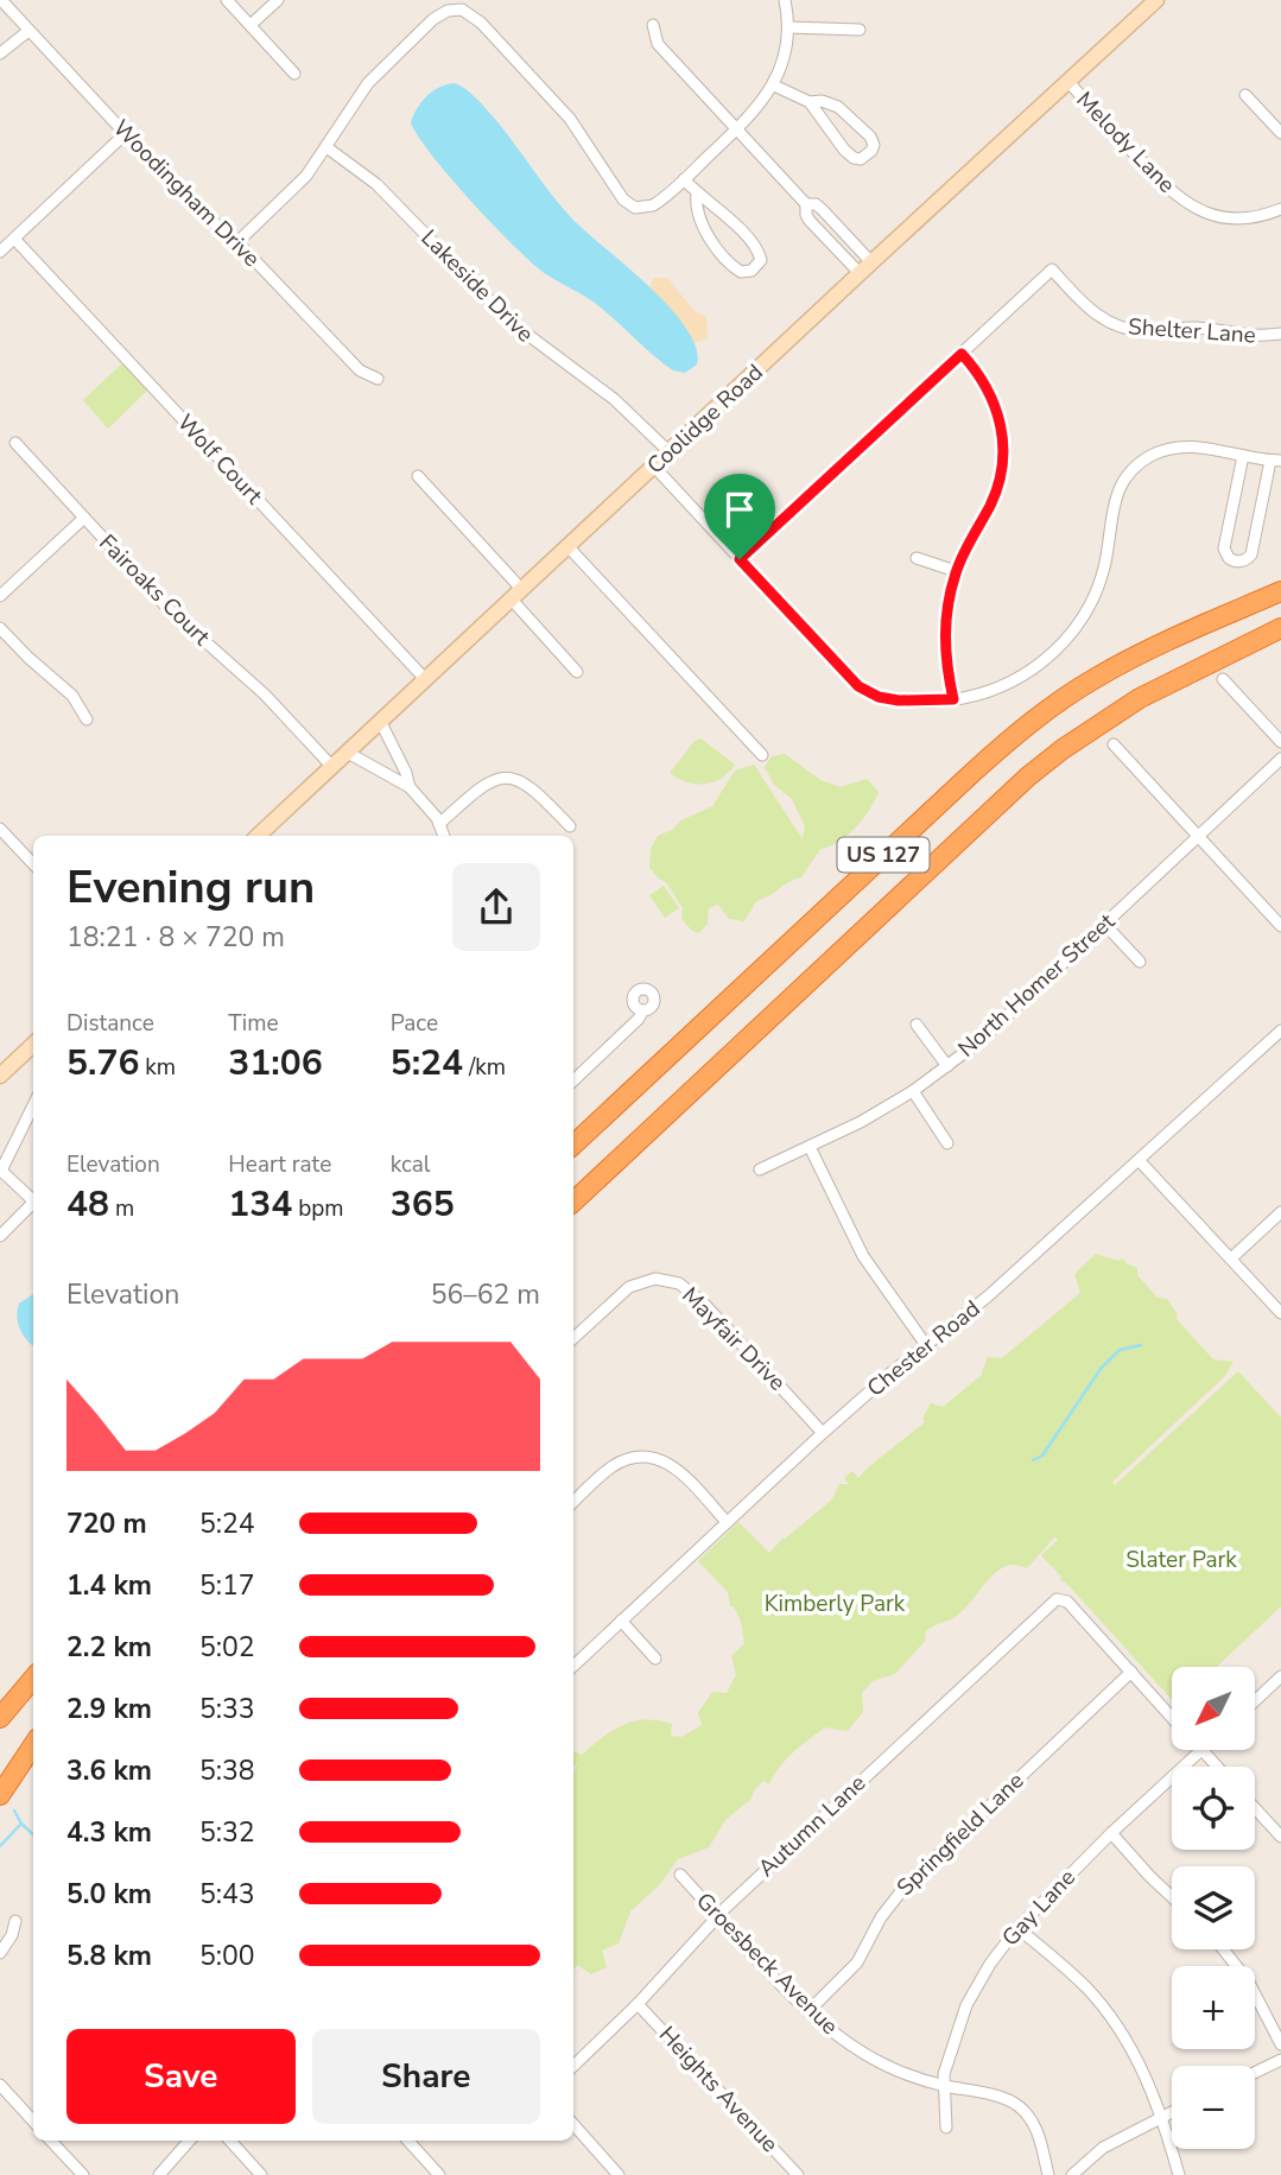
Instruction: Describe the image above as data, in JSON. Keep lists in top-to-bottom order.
{
  "streets": {
    "highway": ["US 127"],
    "street": [
      "Melody Lane",
      "Woodingham Drive",
      "Lakeside Drive",
      "Shelter Lane",
      "Coolidge Road",
      "Wolf Court",
      "Fairoaks Court",
      "North Homer Street",
      "Mayfair Drive",
      "Chester Road",
      "Autumn Lane",
      "Springfield Lane",
      "Gay Lane",
      "Groesbeck Avenue",
      "Heights Avenue"
    ]
  },
  "crossings": [
    ["Melody Lane", "Coolidge Road"],
    ["Lakeside Drive", "Coolidge Road"],
    ["Coolidge Road", "Wolf Court"],
    ["Coolidge Road", "Fairoaks Court"],
    ["Mayfair Drive", "Chester Road"],
    ["Autumn Lane", "Springfield Lane"],
    ["Autumn Lane", "Groesbeck Avenue"],
    ["Autumn Lane", "Heights Avenue"],
    ["Springfield Lane", "Groesbeck Avenue"],
    ["Gay Lane", "Groesbeck Avenue"]
  ],
  "parks": ["Slater Park", "Kimberly Park"],
  "north": "bottom left",
  "page": {
    "heading": ["Evening run", "18:21 · 8 × 720 m"],
    "stats": [
      ["Distance", "5.76 km"],
      ["Time", "31:06"],
      ["Pace", "5:24 /km"],
      ["Elevation", "48 m"],
      ["Heart rate", "134 bpm"],
      ["kcal", "365"]
    ],
    "chart": ["Elevation", "56–62 m"],
    "list": [
      {
        "name": "720 m",
        "note": "5:24"
      },
      {
        "name": "1.4 km",
        "note": "5:17"
      },
      {
        "name": "2.2 km",
        "note": "5:02"
      },
      {
        "name": "2.9 km",
        "note": "5:33"
      },
      {
        "name": "3.6 km",
        "note": "5:38"
      },
      {
        "name": "4.3 km",
        "note": "5:32"
      },
      {
        "name": "5.0 km",
        "note": "5:43"
      },
      {
        "name": "5.8 km",
        "note": "5:00"
      }
    ],
    "map_buttons": ["+", "−"],
    "buttons": ["Save", "Share"]
  }
}
